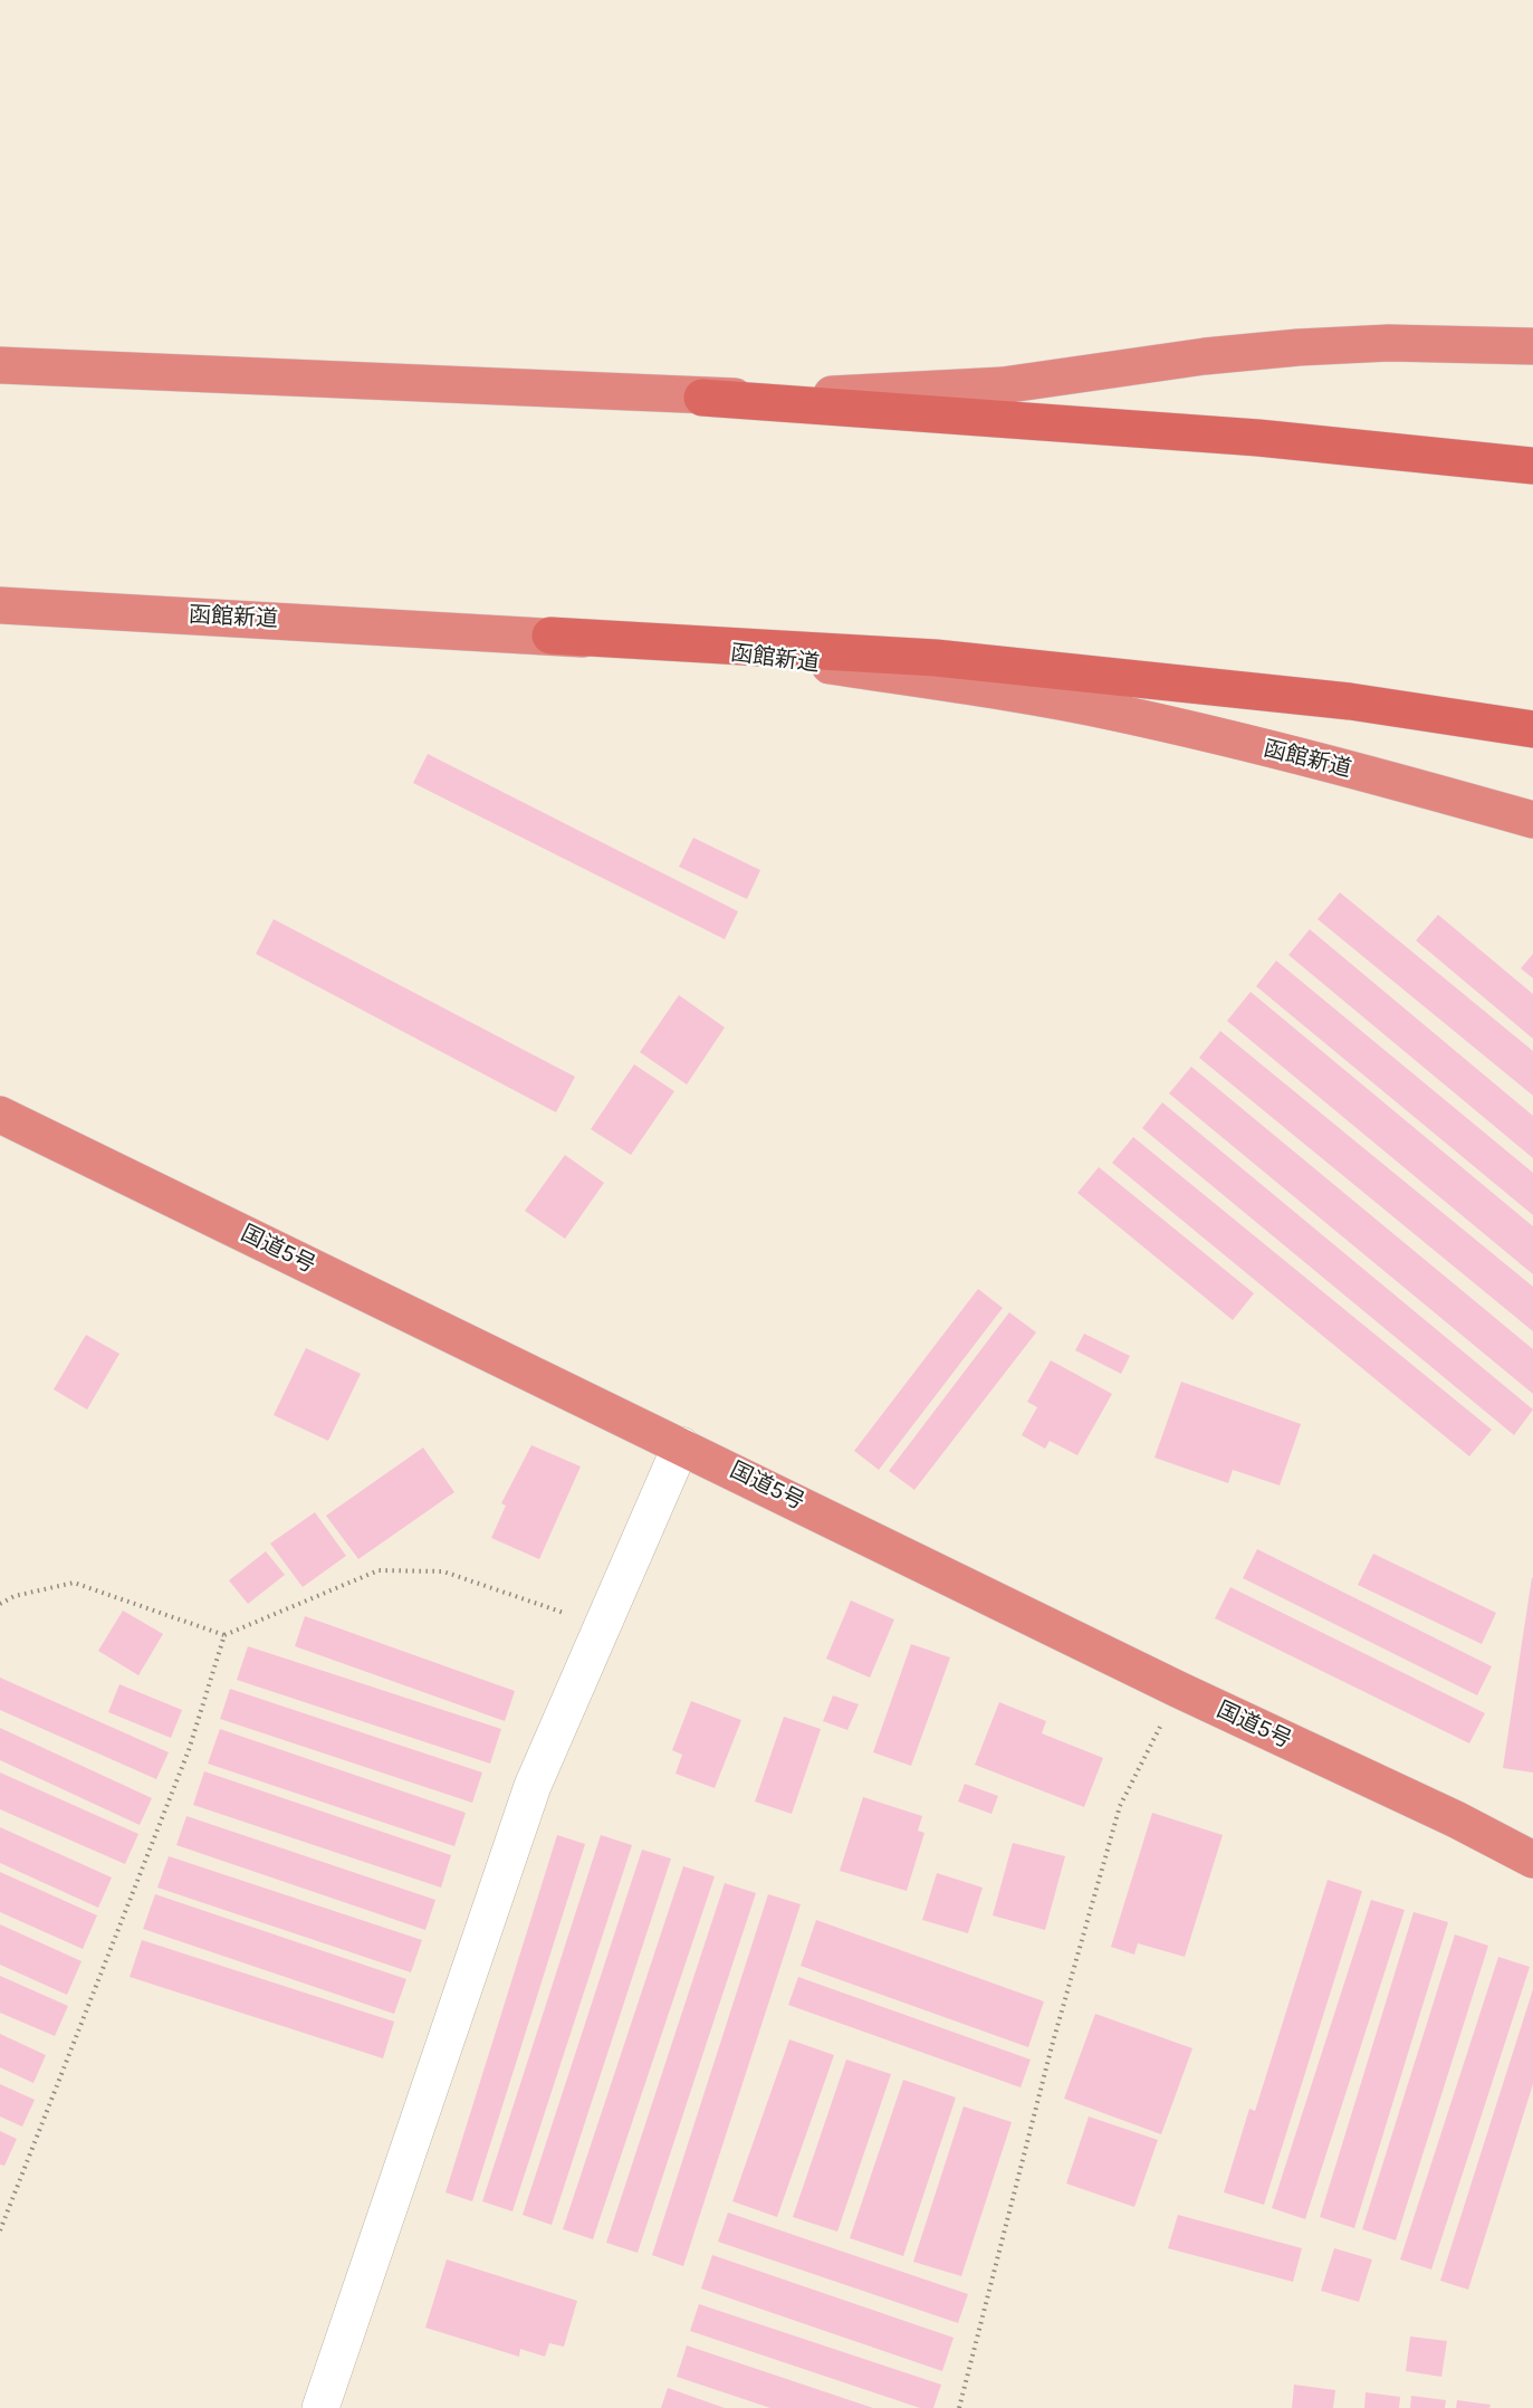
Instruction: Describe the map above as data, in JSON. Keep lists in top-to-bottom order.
{
  "streets": {
    "highway": ["函館新道", "国道5号"]
  }
}
